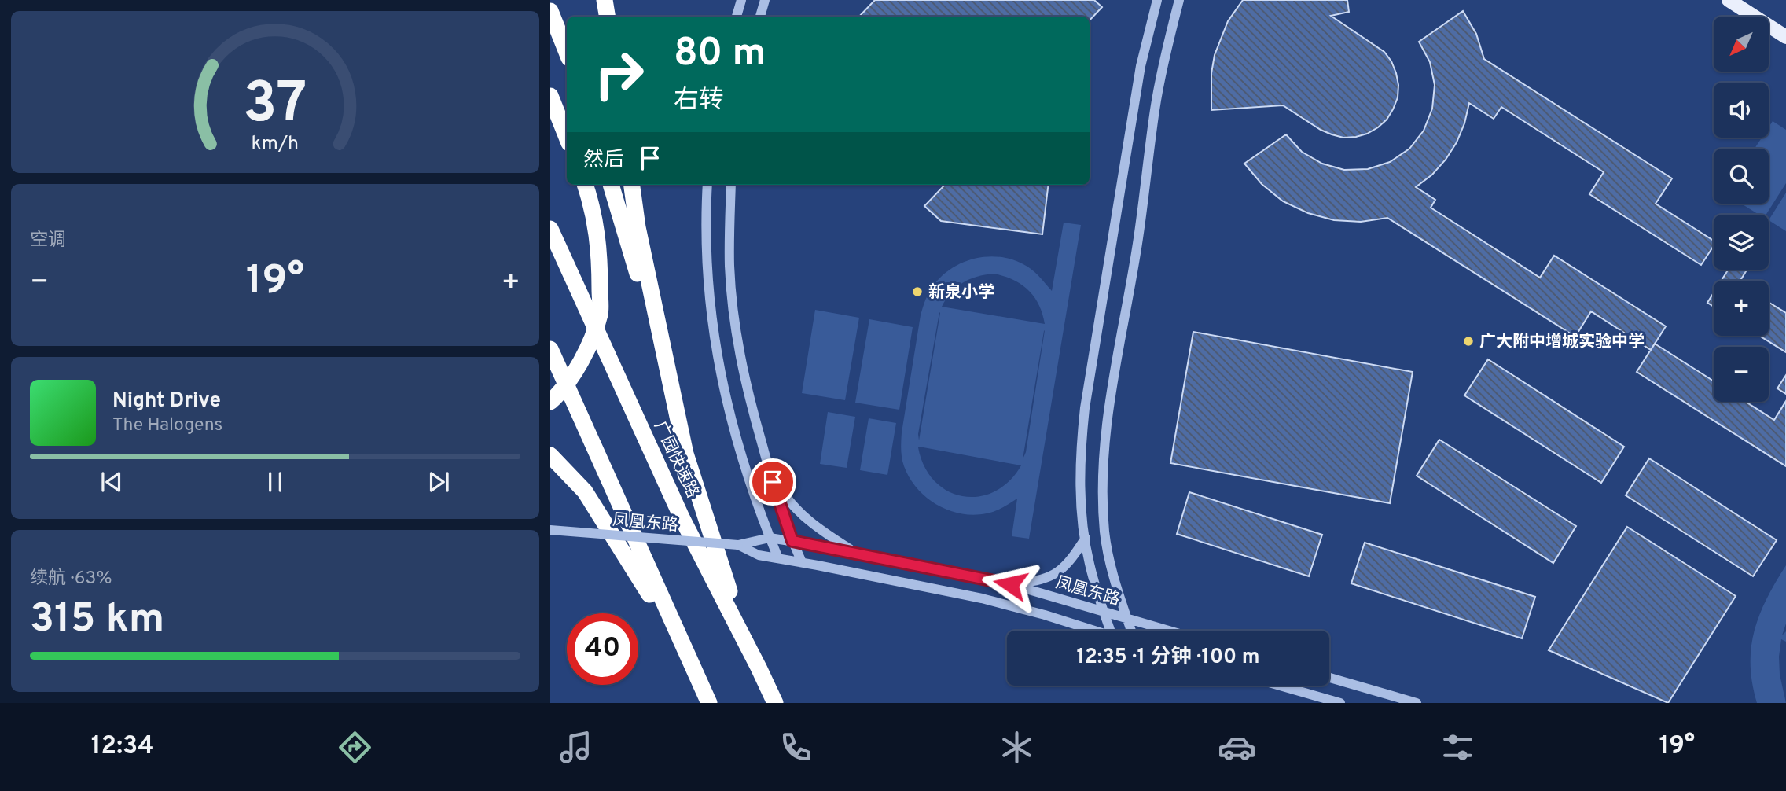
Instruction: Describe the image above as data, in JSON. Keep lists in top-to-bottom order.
{
  "streets": {
    "highway": ["广园快速路"],
    "street": ["凤凰东路"]
  },
  "places": ["新泉小学", "广大附中增城实验中学"],
  "north": "bottom left",
  "page": {
    "map_buttons": ["+", "−"],
    "turn": ["80 m", "右转"],
    "then": "然后",
    "tile": [
      "空调",
      ["续航 · 63%", "315 km"]
    ],
    "heat": ["−", "19°", "+"],
    "song": ["Night Drive", "The Halogens"],
    "limit": "40",
    "trip": "12:35 · 1 分钟 · 100 m",
    "tabs": ["12:34", "19°"],
    "gauge": ["37", "km/h"]
  }
}
